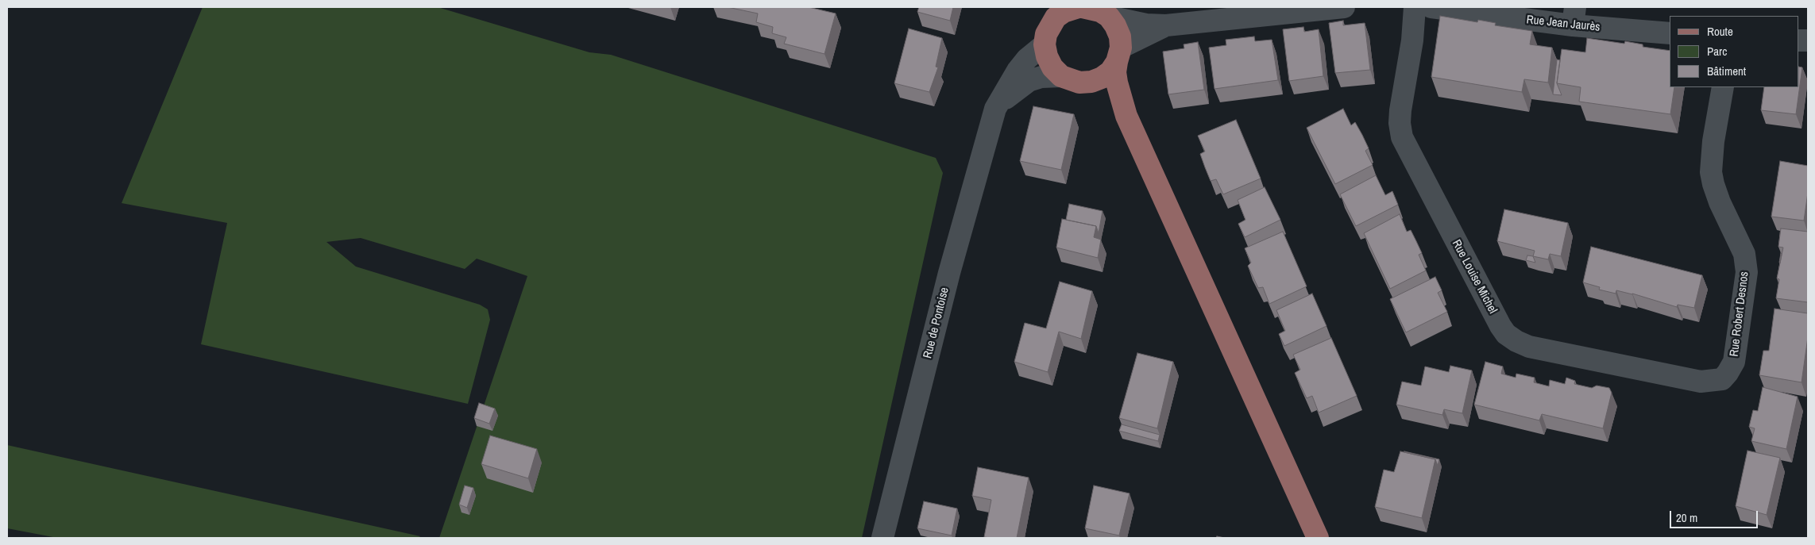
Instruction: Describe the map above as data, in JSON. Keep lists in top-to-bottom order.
{
  "streets": {
    "street": [
      "Rue Jean Jaurès",
      "Rue Louise Michel",
      "Rue Robert Desnos",
      "Rue de Pontoise"
    ]
  },
  "crossings": [
    ["Rue Louise Michel", "Rue Robert Desnos"]
  ],
  "legend": ["Route", "Parc", "Bâtiment"],
  "scale_bar": "20 m"
}
